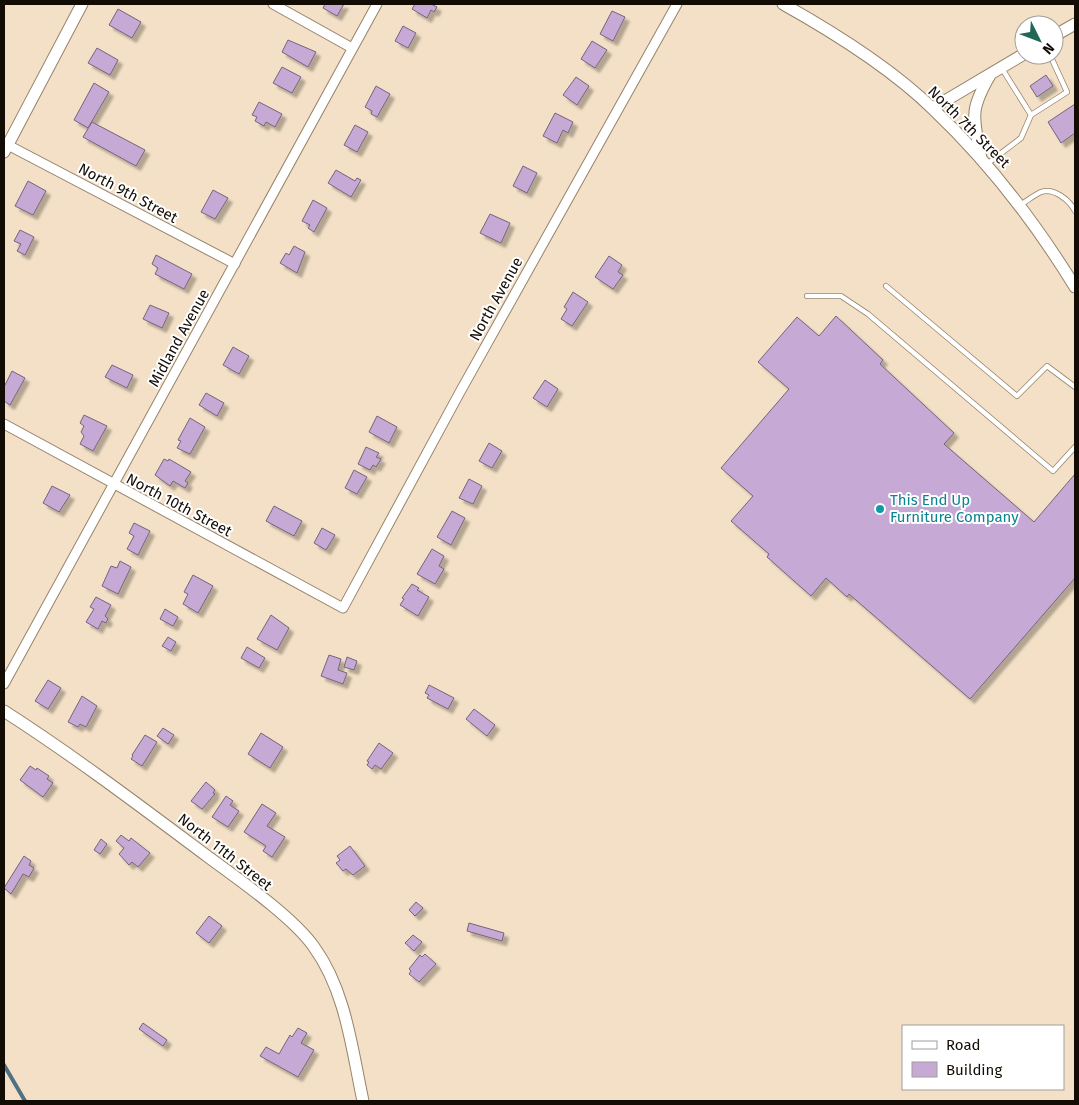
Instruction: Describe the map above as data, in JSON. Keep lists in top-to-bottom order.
{
  "streets": {
    "street": [
      "North 7th Street",
      "North 9th Street",
      "North Avenue",
      "Midland Avenue",
      "North 10th Street",
      "North 11th Street"
    ]
  },
  "crossings": [
    ["North 9th Street", "Midland Avenue"],
    ["North Avenue", "North 10th Street"],
    ["Midland Avenue", "North 10th Street"]
  ],
  "places": ["This End Up Furniture Company"],
  "legend": ["Road", "Building"],
  "north": "bottom right"
}
